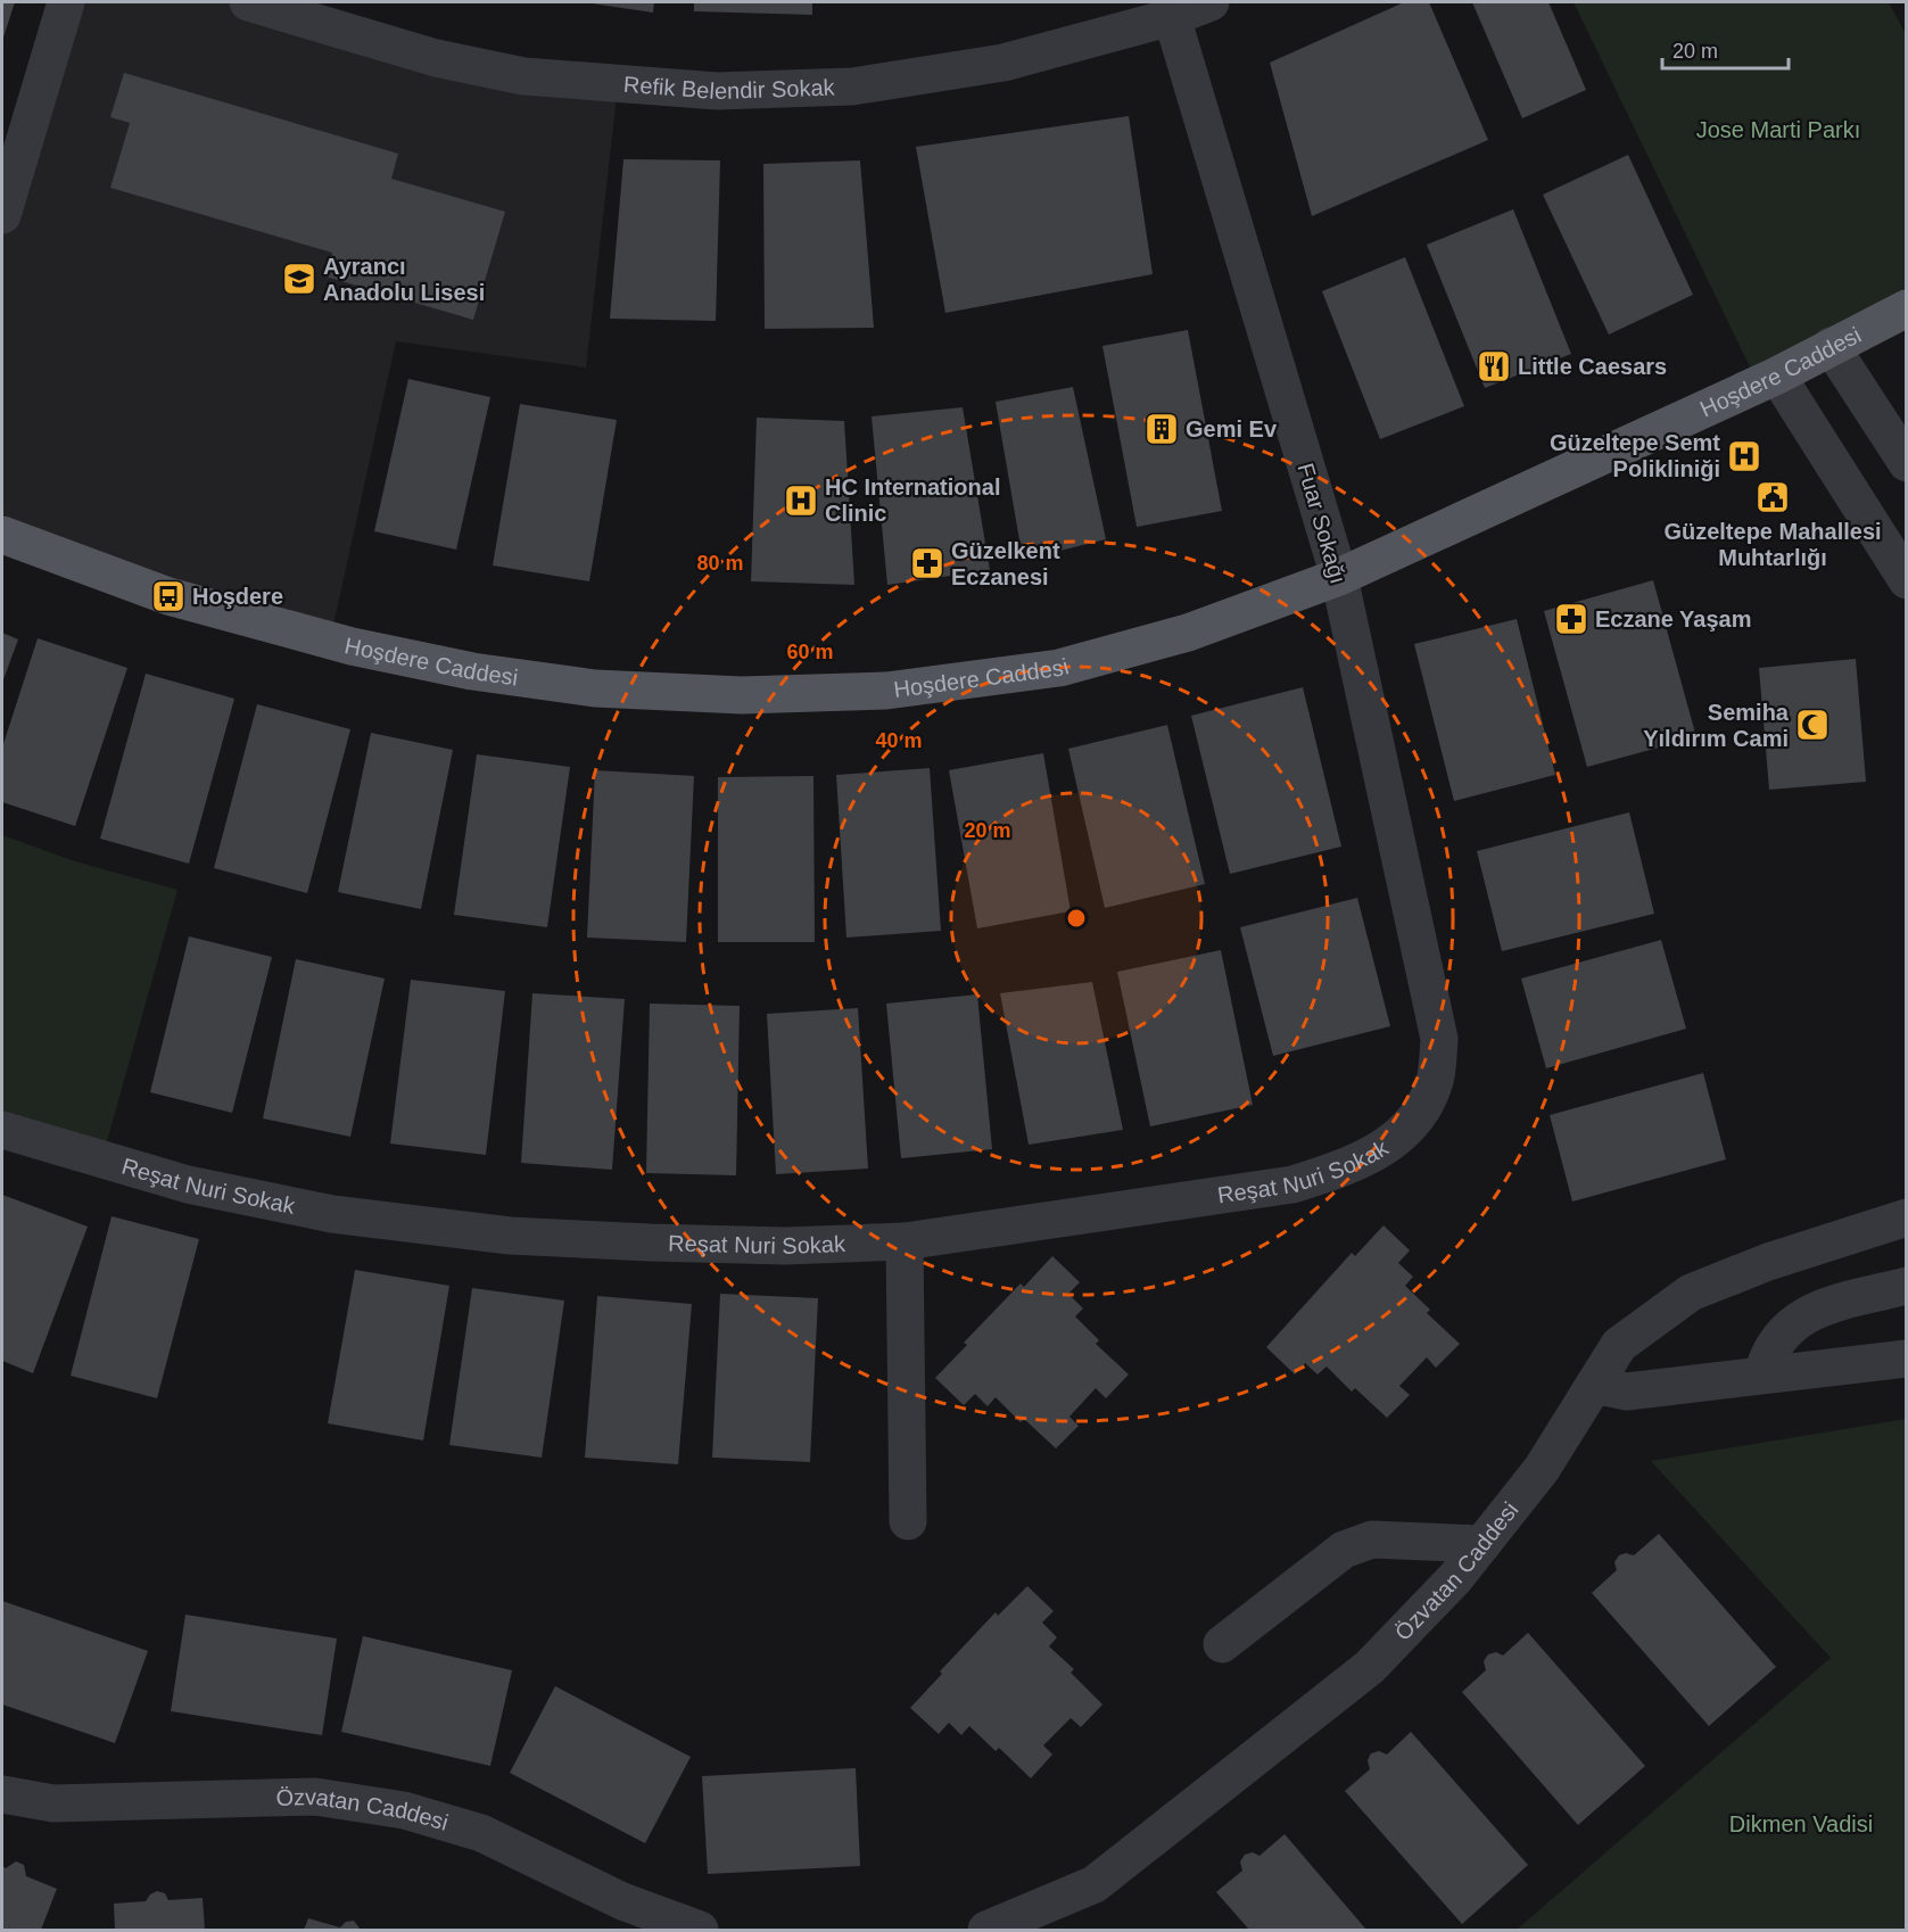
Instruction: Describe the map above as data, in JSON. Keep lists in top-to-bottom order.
{
  "streets": {
    "main road": ["Hoşdere Caddesi"],
    "street": [
      "Refik Belendir Sokak",
      "Fuar Sokağı",
      "Reşat Nuri Sokak",
      "Özvatan Caddesi"
    ]
  },
  "crossings": [
    ["Refik Belendir Sokak", "Fuar Sokağı"],
    ["Hoşdere Caddesi", "Fuar Sokağı"],
    ["Fuar Sokağı", "Reşat Nuri Sokak"]
  ],
  "parks": ["Jose Marti Parkı", "Dikmen Vadisi"],
  "places": {
    "school or university": ["Ayrancı Anadolu Lisesi"],
    "restaurant": ["Little Caesars"],
    "building": ["Gemi Ev"],
    "hospital": ["Güzeltepe Semt Polikliniği", "HC International Clinic"],
    "public building": ["Güzeltepe Mahallesi Muhtarlığı"],
    "pharmacy": ["Güzelkent Eczanesi", "Eczane Yaşam"],
    "bus stop": ["Hoşdere"],
    "mosque": ["Semiha Yıldırım Cami"]
  },
  "scale_bar": "20 m",
  "rings": [
    "80 m",
    "60 m",
    "40 m",
    "20 m"
  ]
}
